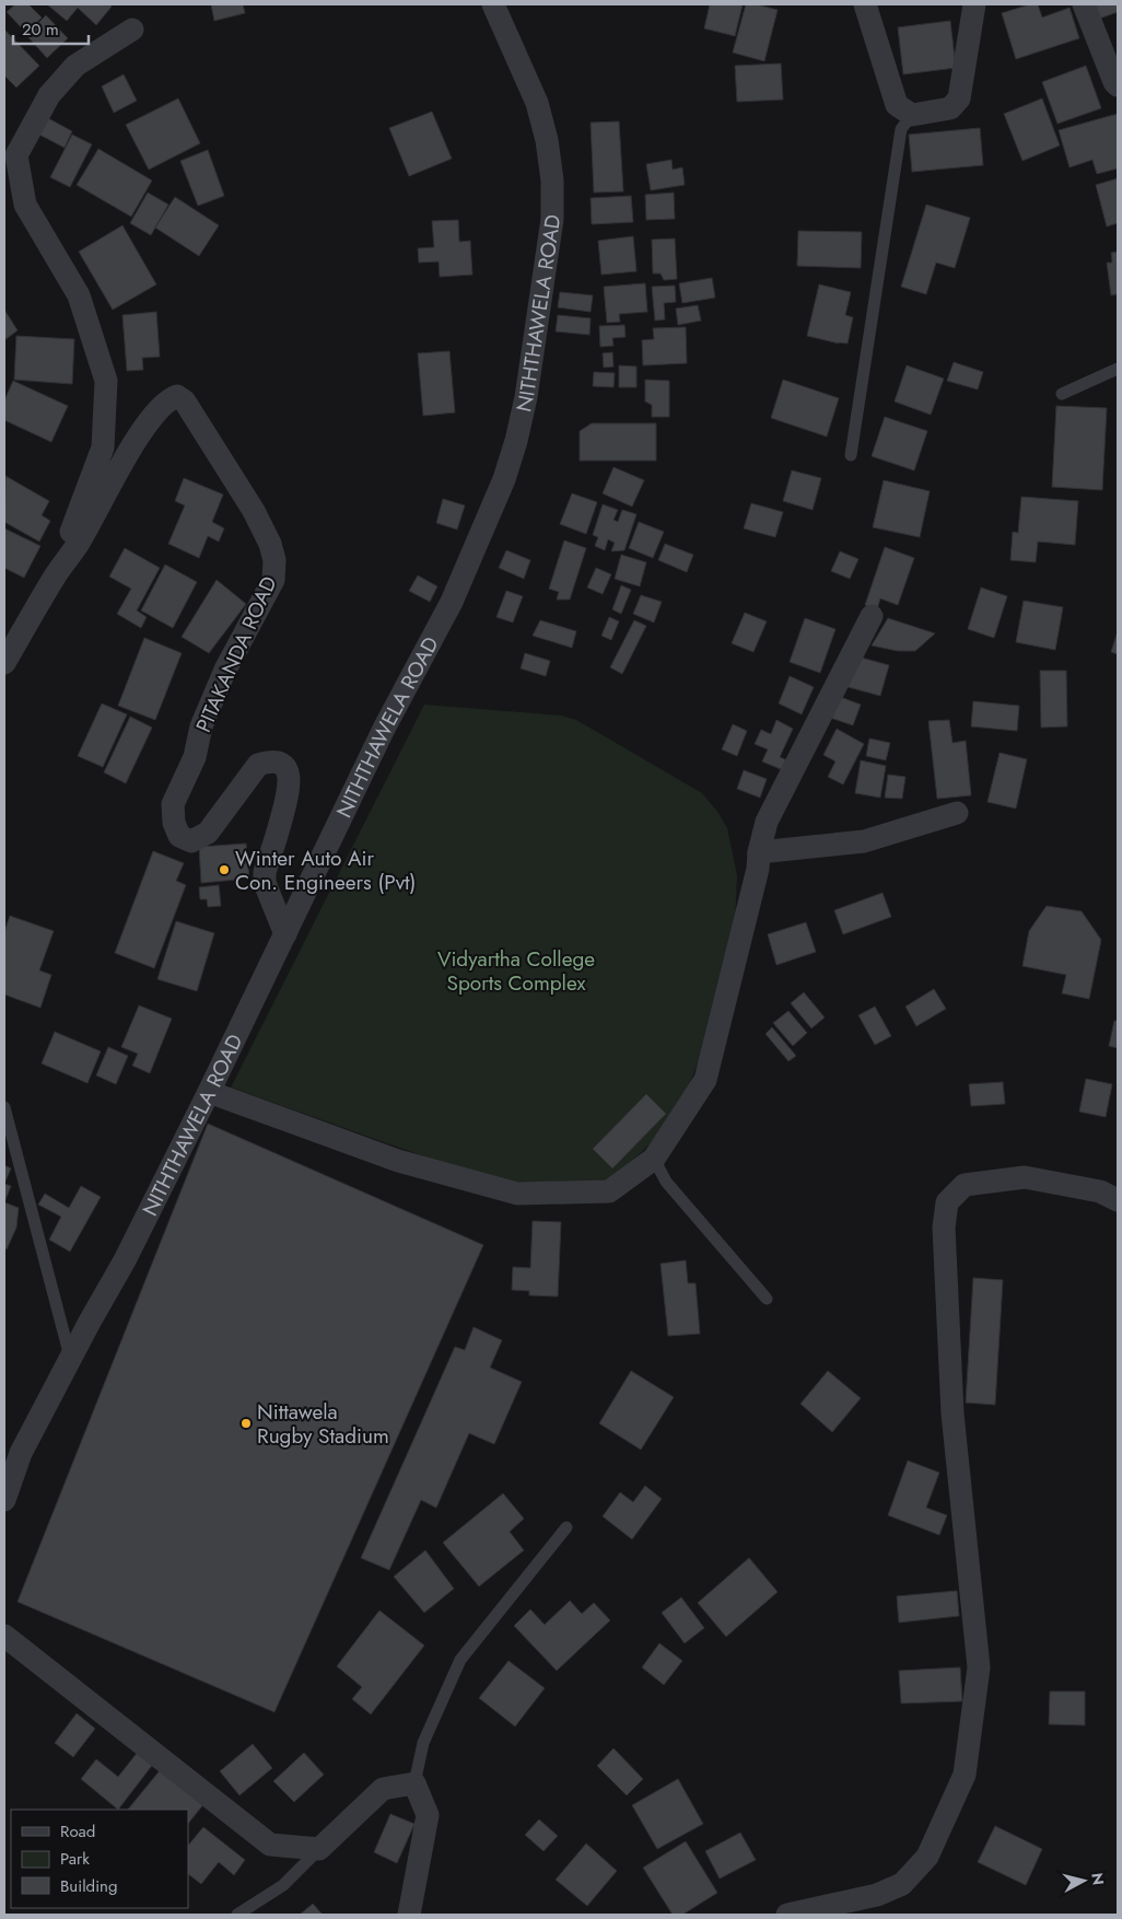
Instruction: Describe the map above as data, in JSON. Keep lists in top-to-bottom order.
{
  "streets": {
    "street": ["NITHTHAWELA ROAD", "PITAKANDA ROAD"]
  },
  "crossings": [
    ["NITHTHAWELA ROAD", "PITAKANDA ROAD"]
  ],
  "parks": ["Vidyartha College Sports Complex"],
  "places": ["Winter Auto Air Con. Engineers (Pvt)", "Nittawela Rugby Stadium"],
  "legend": ["Road", "Park", "Building"],
  "scale_bar": "20 m",
  "north": "right"
}
